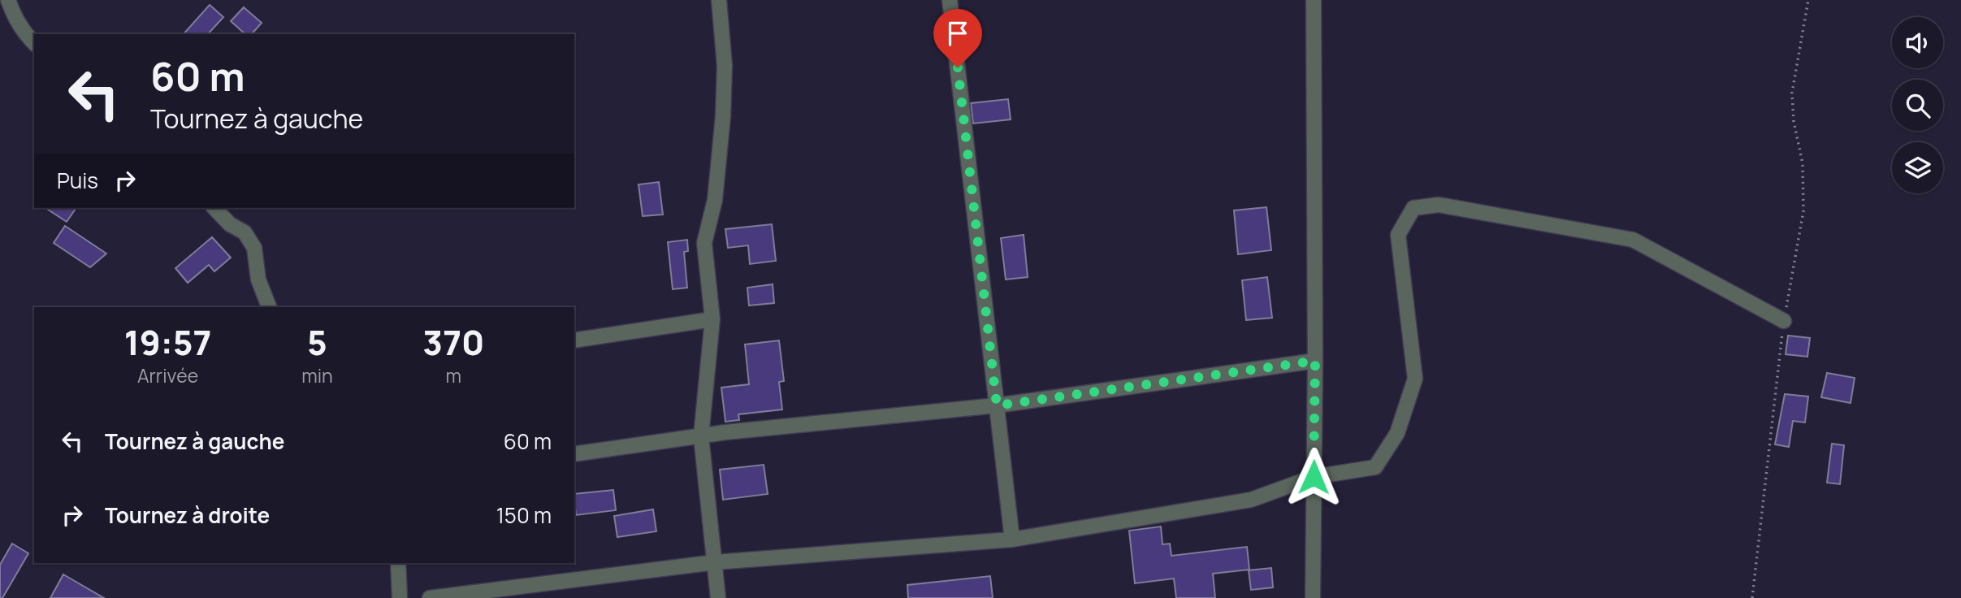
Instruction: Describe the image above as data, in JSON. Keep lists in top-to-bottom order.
{
  "page": {
    "turn": ["60 m", "Tournez à gauche"],
    "then": "Puis",
    "eta": [
      "19:57",
      "Arrivée",
      "5",
      "min",
      "370",
      "m"
    ],
    "list": [
      {
        "name": "Tournez à gauche",
        "value": "60 m"
      },
      {
        "name": "Tournez à droite",
        "value": "150 m"
      }
    ]
  }
}
